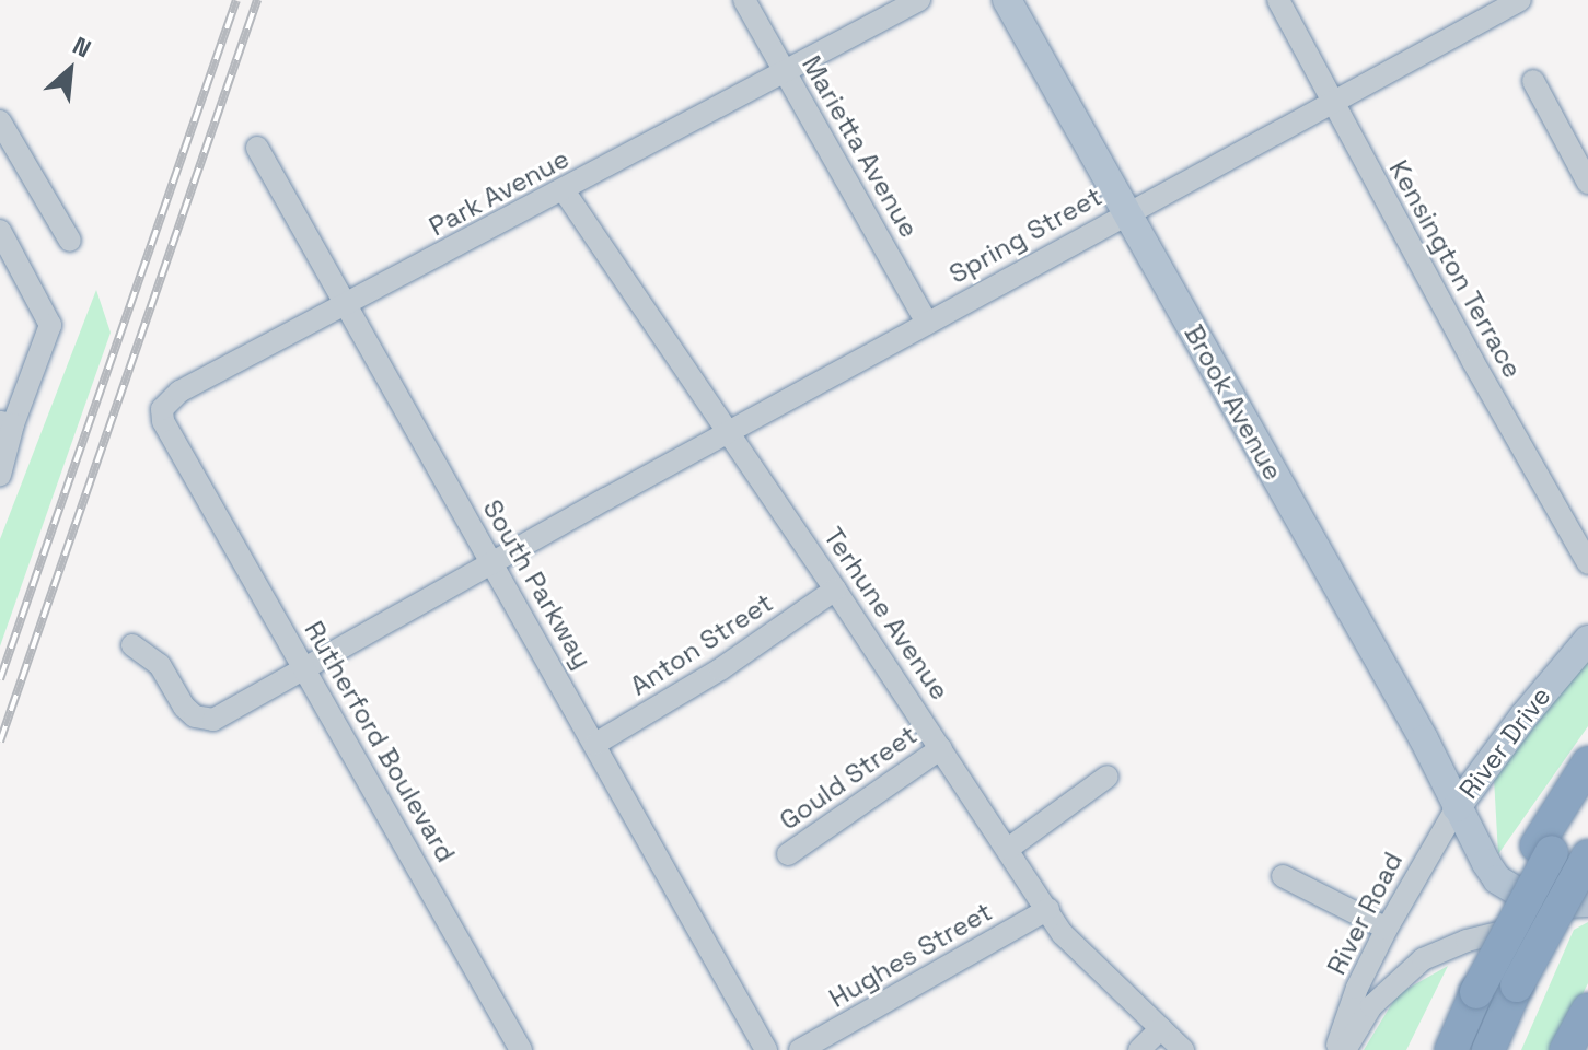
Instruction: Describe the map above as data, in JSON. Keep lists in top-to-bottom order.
{
  "streets": {
    "main road": ["Brook Avenue", "River Drive"],
    "street": [
      "Marietta Avenue",
      "Park Avenue",
      "Spring Street",
      "Kensington Terrace",
      "South Parkway",
      "Terhune Avenue",
      "Anton Street",
      "Rutherford Boulevard",
      "Gould Street",
      "River Road",
      "Hughes Street"
    ]
  },
  "crossings": [
    ["Marietta Avenue", "Park Avenue"],
    ["Marietta Avenue", "Spring Street"],
    ["Park Avenue", "South Parkway"],
    ["Park Avenue", "Terhune Avenue"],
    ["Park Avenue", "Rutherford Boulevard"],
    ["Spring Street", "Kensington Terrace"],
    ["Spring Street", "Brook Avenue"],
    ["Spring Street", "South Parkway"],
    ["Spring Street", "Terhune Avenue"],
    ["Spring Street", "Rutherford Boulevard"],
    ["Brook Avenue", "River Drive"],
    ["Brook Avenue", "River Road"],
    ["South Parkway", "Anton Street"],
    ["Terhune Avenue", "Anton Street"],
    ["Terhune Avenue", "Gould Street"],
    ["Terhune Avenue", "Hughes Street"],
    ["River Drive", "River Road"]
  ],
  "north": "top right"
}
